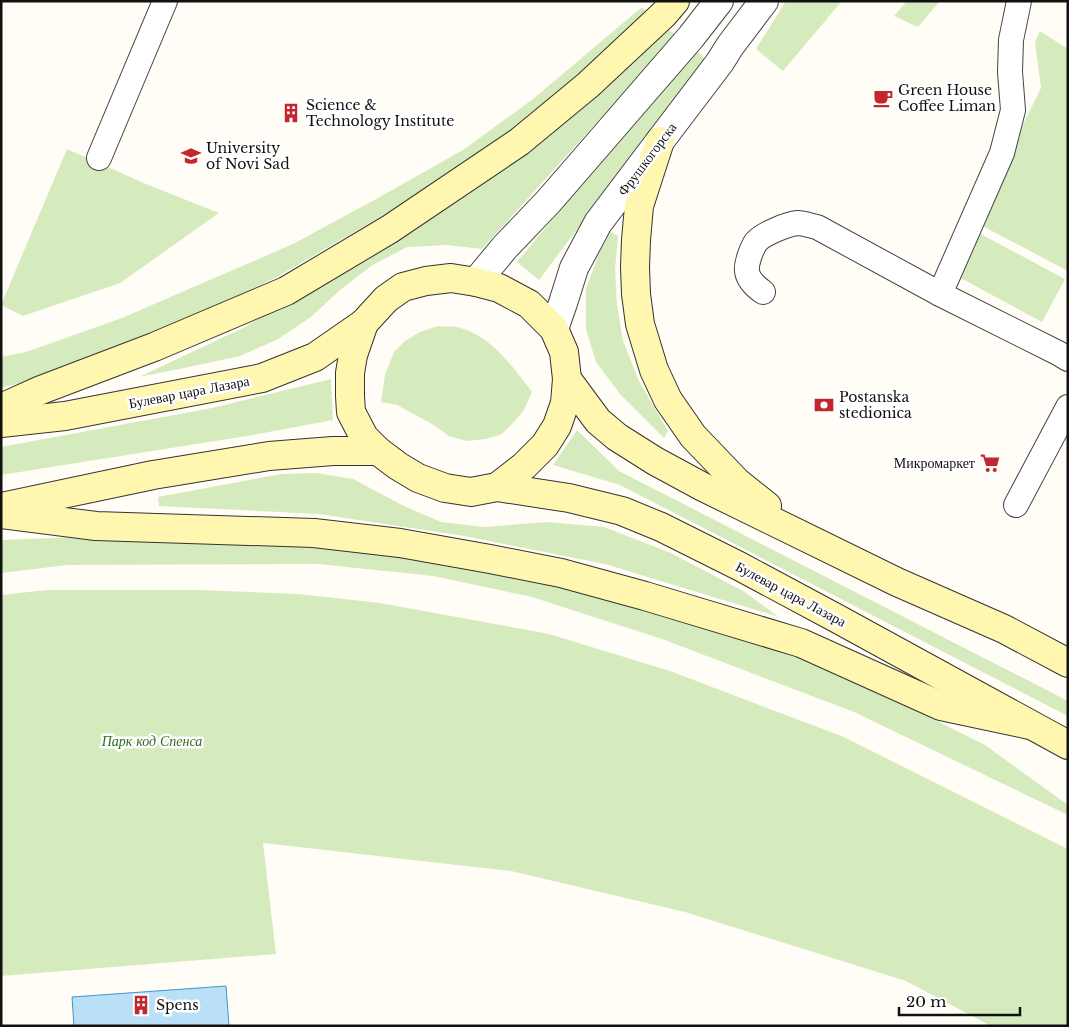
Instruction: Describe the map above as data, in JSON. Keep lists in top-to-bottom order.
{
  "streets": {
    "main road": ["Булевар цара Лазара"],
    "street": ["Фрушкогорска"]
  },
  "parks": ["Парк код Спенса"],
  "places": {
    "cafe": ["Green House Coffee Liman"],
    "building": ["Science & Technology Institute", "Spens"],
    "school or university": ["University of Novi Sad"],
    "bank": ["Postanska stedionica"],
    "supermarket": ["Микромаркет"]
  },
  "scale_bar": "20 m"
}
